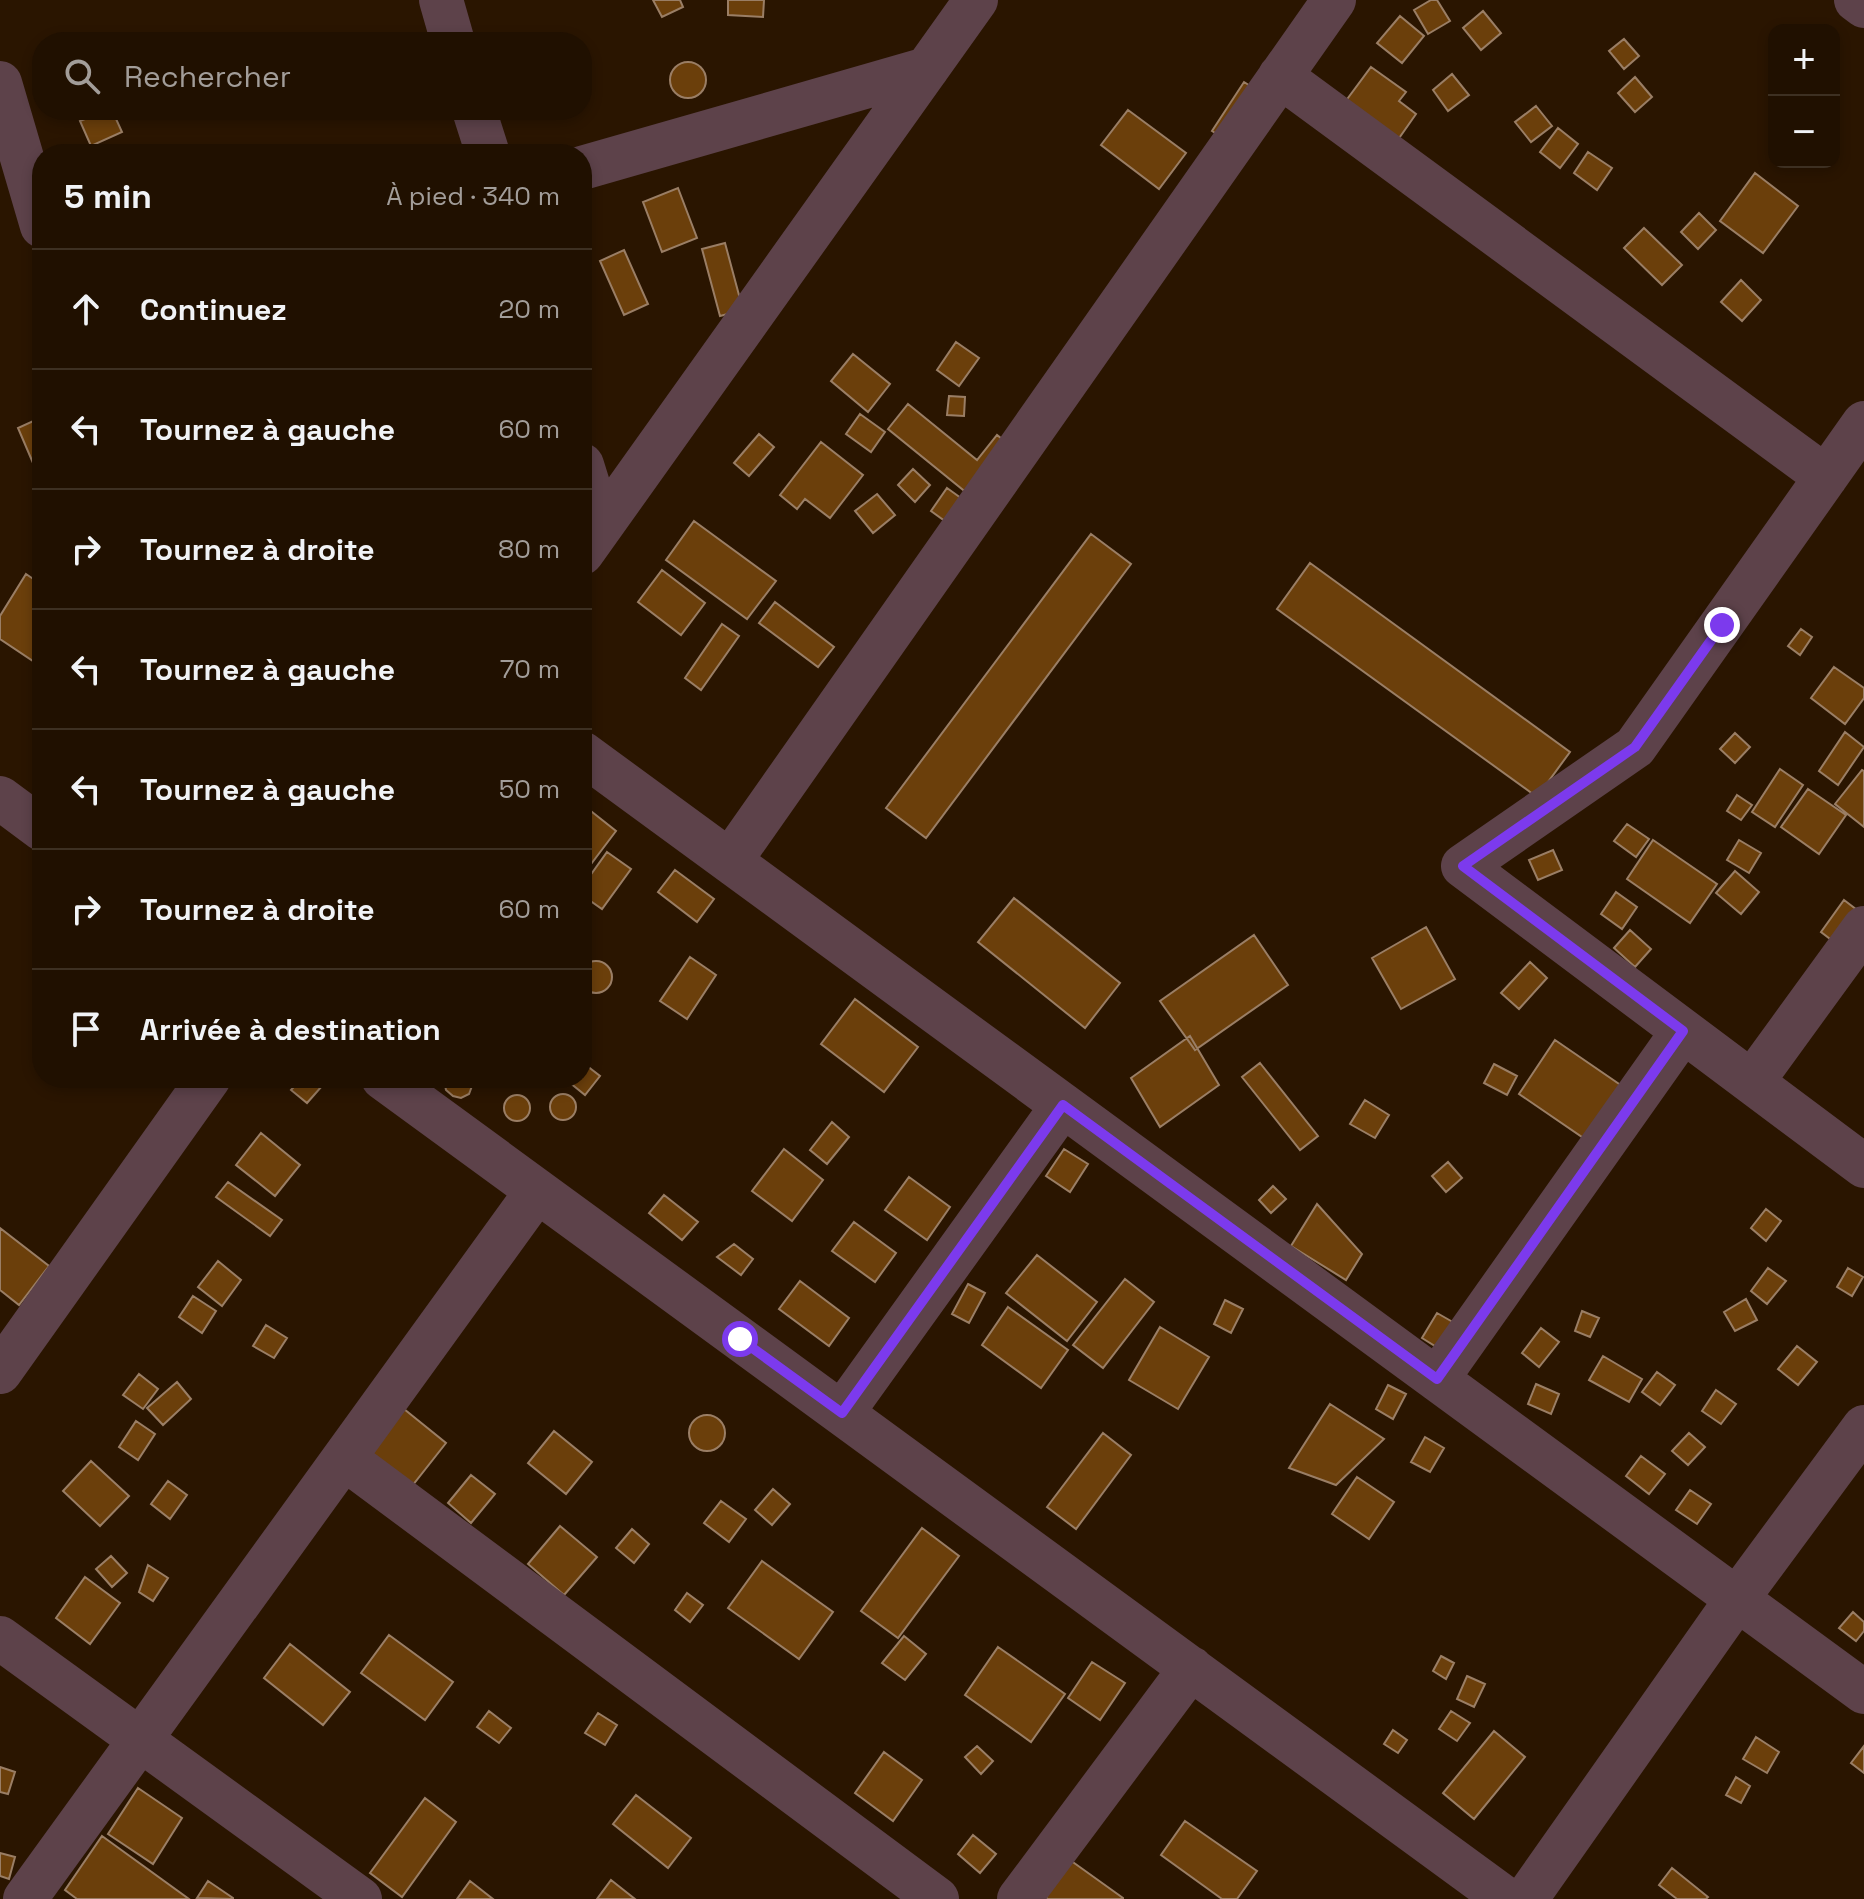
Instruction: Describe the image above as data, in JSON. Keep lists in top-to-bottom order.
{
  "page": {
    "map_buttons": ["+", "−"],
    "search": "Rechercher",
    "heading": ["5 min", "À pied · 340 m"],
    "list": [
      ["Continuez", "20 m"],
      ["Tournez à gauche", "60 m"],
      ["Tournez à droite", "80 m"],
      ["Tournez à gauche", "70 m"],
      ["Tournez à gauche", "50 m"],
      ["Tournez à droite", "60 m"],
      "Arrivée à destination"
    ]
  }
}
